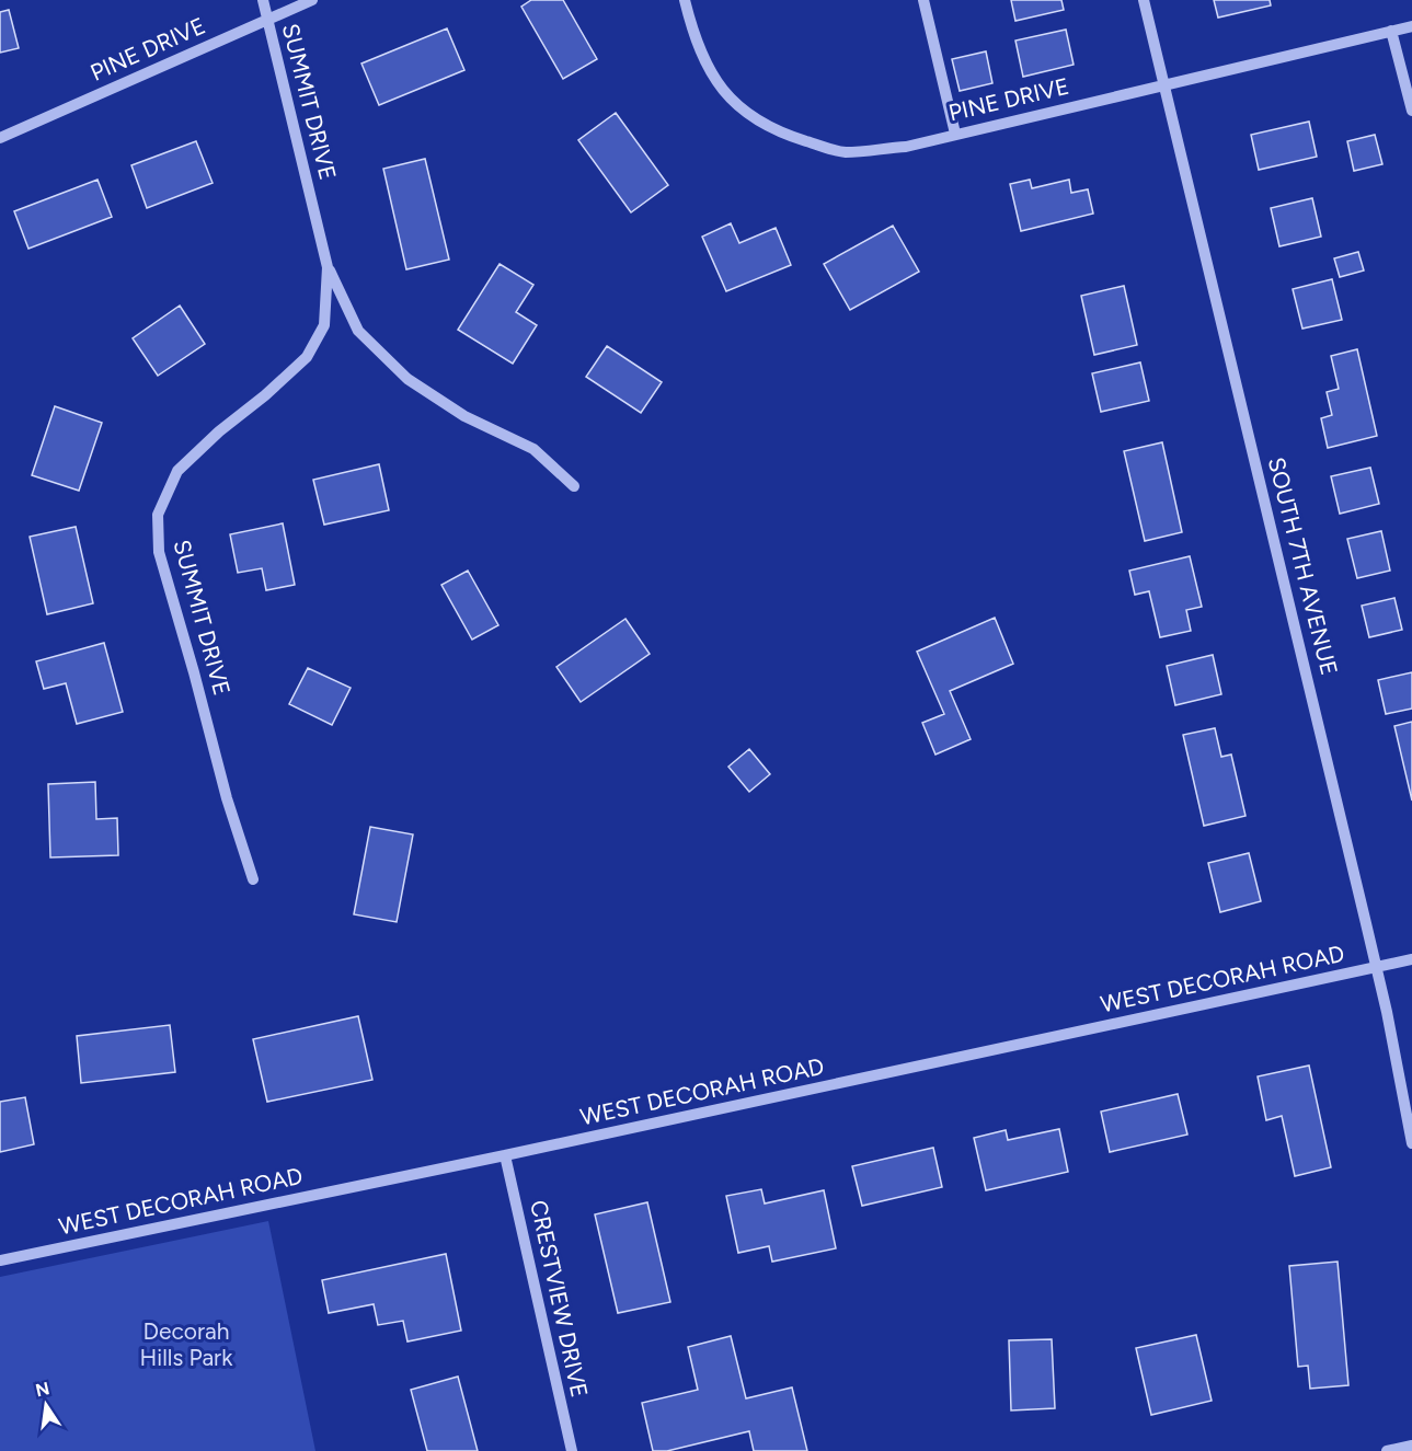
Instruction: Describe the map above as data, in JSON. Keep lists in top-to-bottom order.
{
  "streets": {
    "street": [
      "PINE DRIVE",
      "SUMMIT DRIVE",
      "SOUTH 7TH AVENUE",
      "WEST DECORAH ROAD",
      "CRESTVIEW DRIVE"
    ]
  },
  "crossings": [
    ["PINE DRIVE", "SUMMIT DRIVE"],
    ["PINE DRIVE", "SOUTH 7TH AVENUE"],
    ["SOUTH 7TH AVENUE", "WEST DECORAH ROAD"],
    ["WEST DECORAH ROAD", "CRESTVIEW DRIVE"]
  ],
  "parks": ["Decorah Hills Park"],
  "north": "top"
}
